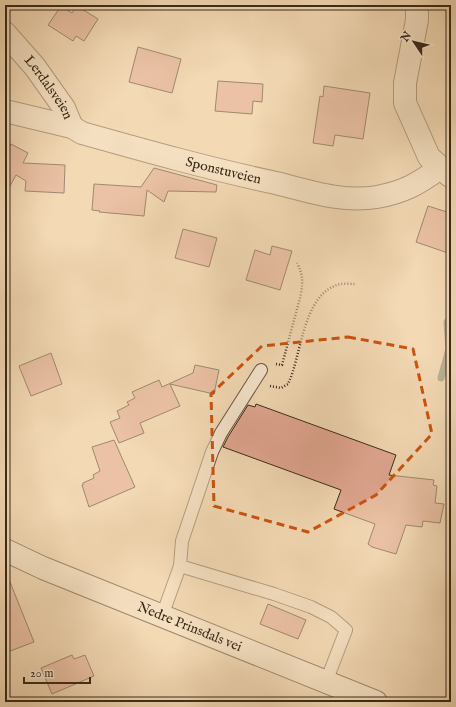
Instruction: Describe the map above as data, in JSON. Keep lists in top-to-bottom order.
{
  "streets": {
    "street": ["Lerdalsveien", "Sponstuveien", "Nedre Prinsdals vei"]
  },
  "crossings": [
    ["Lerdalsveien", "Sponstuveien"]
  ],
  "scale_bar": "20 m",
  "north": "top left"
}
